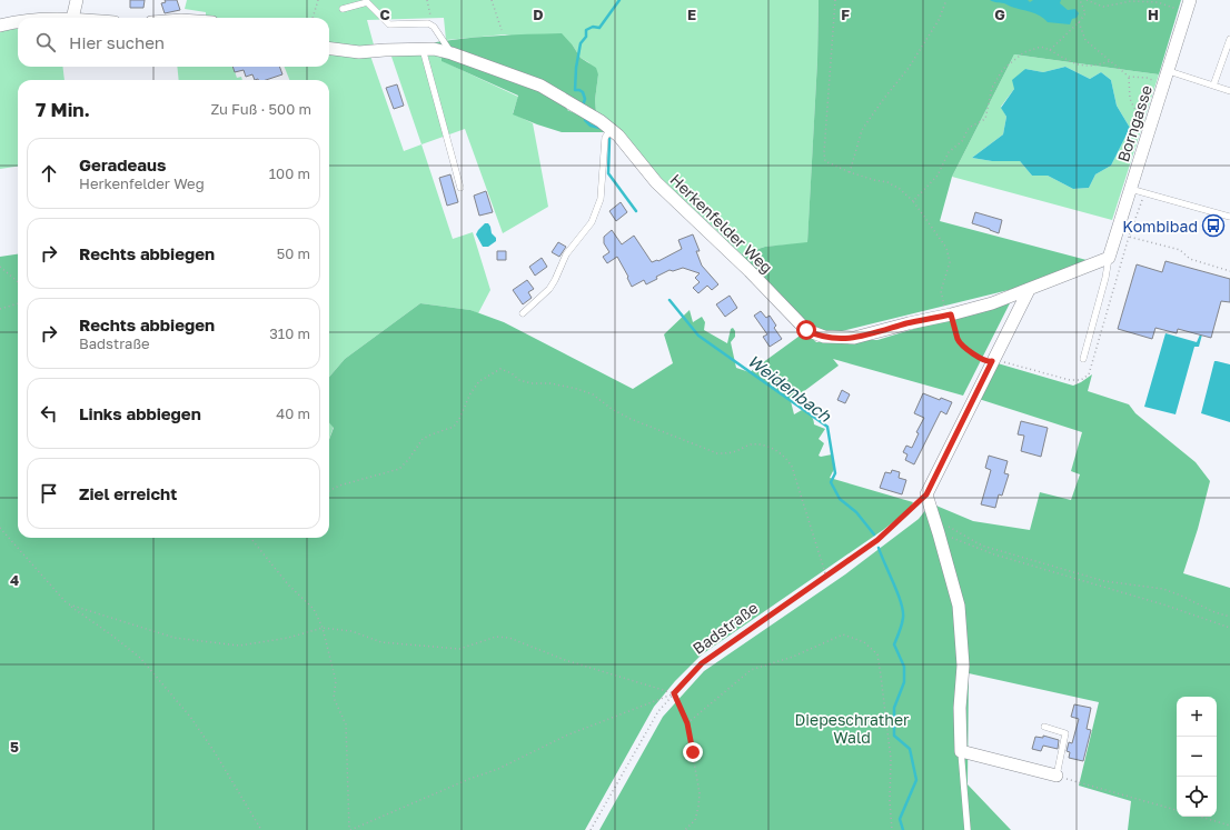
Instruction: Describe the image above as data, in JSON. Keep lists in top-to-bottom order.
{
  "streets": {
    "street": ["Borngasse", "Herkenfelder Weg"],
    "path": ["Badstraße"]
  },
  "crossings": [
    ["Borngasse", "Herkenfelder Weg"]
  ],
  "water": ["Weidenbach"],
  "parks": ["Diepeschrather Wald"],
  "places": {
    "bus stop": ["Kombibad"]
  },
  "page": {
    "search": "Hier suchen",
    "heading": ["7 Min.", "Zu Fuß · 500 m"],
    "list": [
      ["Geradeaus", "Herkenfelder Weg", "100 m"],
      ["Rechts abbiegen", "50 m"],
      ["Rechts abbiegen", "Badstraße", "310 m"],
      ["Links abbiegen", "40 m"],
      "Ziel erreicht"
    ],
    "map_buttons": ["+", "−"]
  },
  "grid": {
    "columns": [
      "C",
      "D",
      "E",
      "F",
      "G",
      "H"
    ],
    "rows": ["4", "5"]
  }
}
